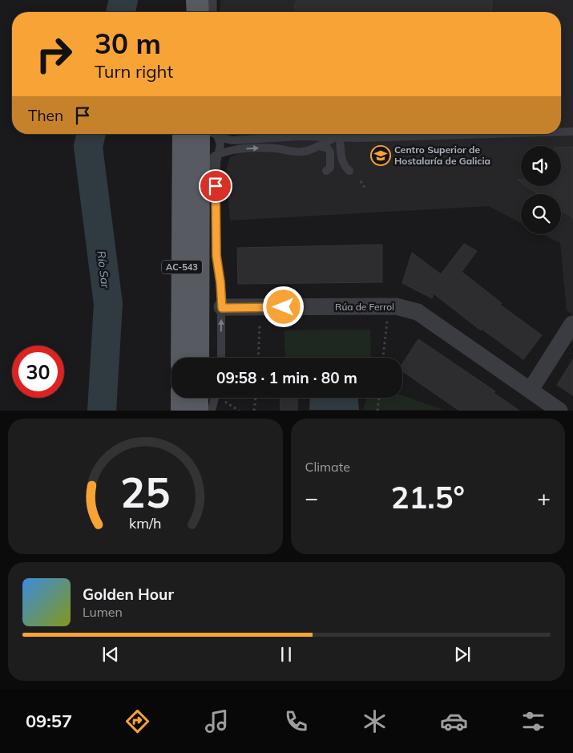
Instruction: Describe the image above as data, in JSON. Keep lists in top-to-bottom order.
{
  "streets": {
    "main road": ["AC-543"],
    "street": ["Rúa de Ferrol"]
  },
  "water": ["Río Sar"],
  "places": {
    "school or university": ["Centro Superior de Hostalaría de Galicia"]
  },
  "page": {
    "turn": ["30 m", "Turn right"],
    "then": "Then",
    "limit": "30",
    "trip": "09:58 · 1 min · 80 m",
    "tile": "Climate",
    "heat": ["−", "21.5°", "+"],
    "song": ["Golden Hour", "Lumen"],
    "tabs": "09:57",
    "gauge": ["25", "km/h"]
  }
}
